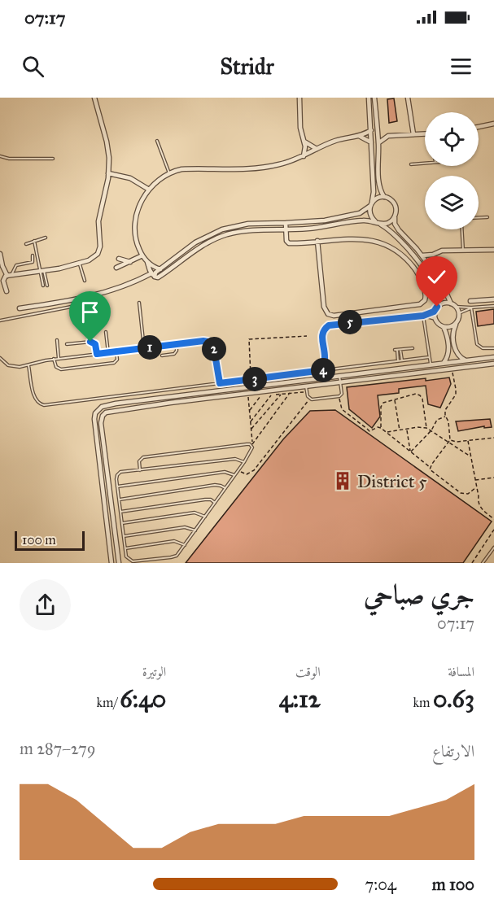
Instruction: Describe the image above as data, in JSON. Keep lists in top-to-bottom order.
{
  "places": {
    "building": ["District 5"]
  },
  "scale_bar": "100 m",
  "page": {
    "status": "07:17",
    "header": "Stridr",
    "pins": [
      "5",
      "1",
      "2",
      "4",
      "3"
    ],
    "scale": "100 m",
    "heading": ["جري صباحي", "07:17"],
    "stats": [
      ["المسافة", "0.63 km"],
      ["الوقت", "4:12"],
      ["الوتيرة", "6:40 /km"]
    ],
    "chart": ["الارتفاع", "279–287 m"],
    "list": [
      {
        "name": "100 m",
        "note": "7:04"
      }
    ]
  }
}
